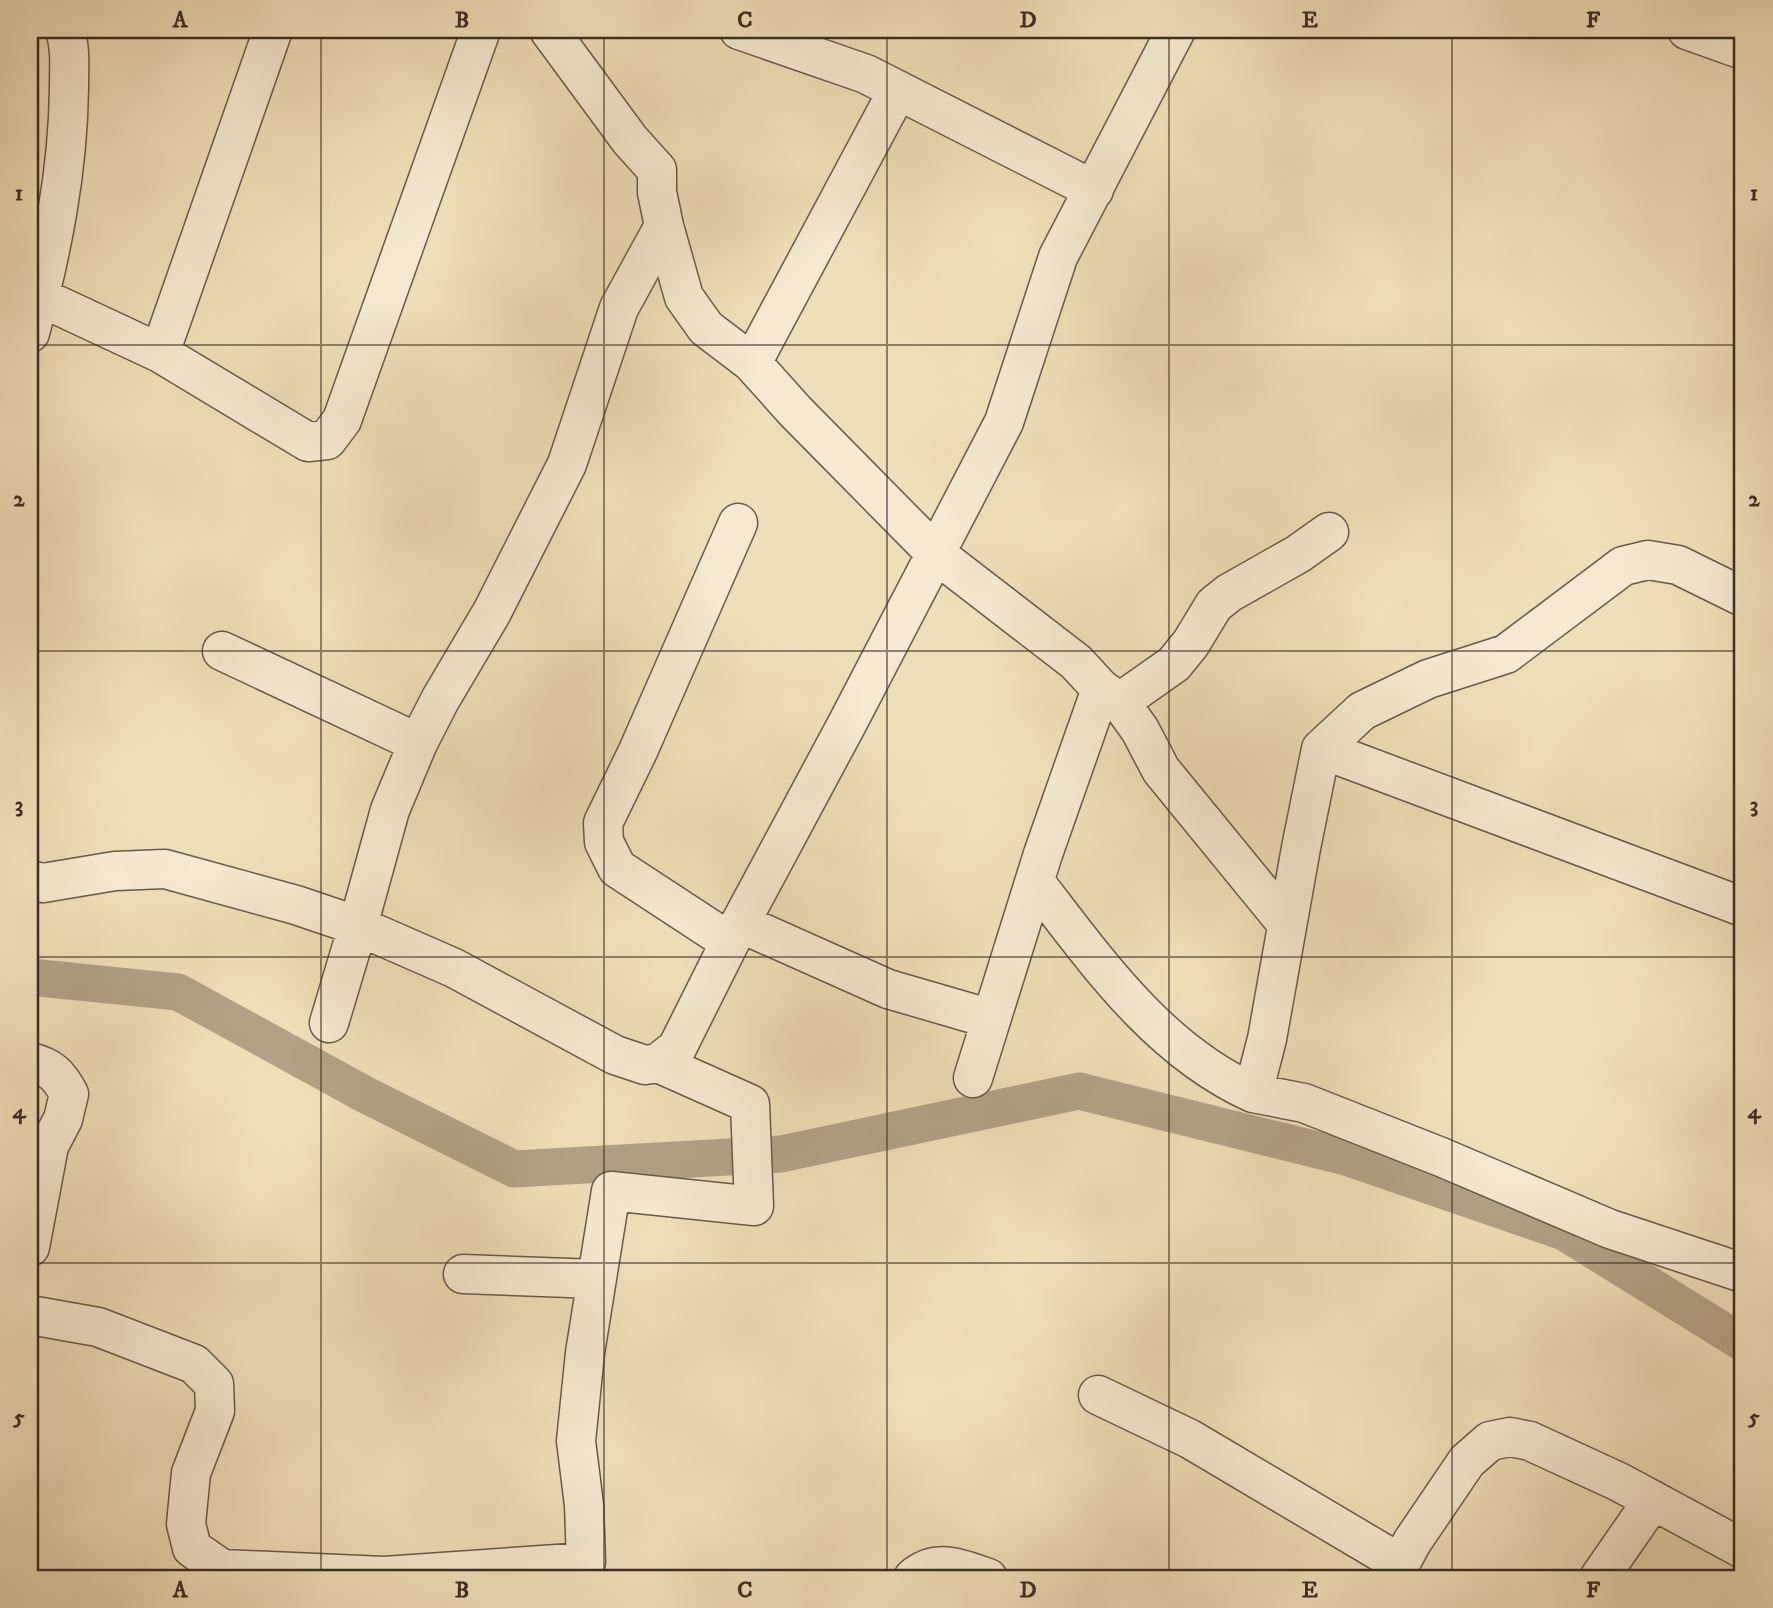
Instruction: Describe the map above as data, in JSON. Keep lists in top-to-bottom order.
{
  "grid": {
    "columns": [
      "A",
      "B",
      "C",
      "D",
      "E",
      "F"
    ],
    "rows": [
      "1",
      "2",
      "3",
      "4",
      "5"
    ]
  }
}
